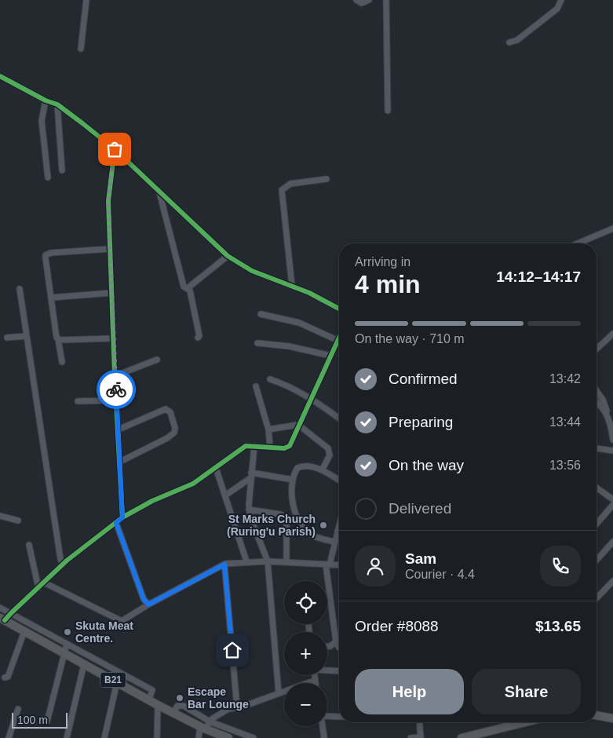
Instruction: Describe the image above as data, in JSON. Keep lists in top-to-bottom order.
{
  "streets": {
    "highway": ["B21"]
  },
  "places": ["St Marks Church (Ruring'u Parish)", "Skuta Meat Centre.", "Escape Bar Lounge"],
  "scale_bar": "100 m",
  "page": {
    "heading": ["4 min", "Arriving in", "14:12–14:17"],
    "panel": [
      "Sam",
      "Courier · 4.4",
      "Order #8088",
      "$13.65"
    ],
    "bar": "On the way · 710 m",
    "list": [
      ["Confirmed", "13:42"],
      ["Preparing", "13:44"],
      ["On the way", "13:56"],
      "Delivered"
    ],
    "map_buttons": ["+", "−"],
    "buttons": ["Help", "Share"],
    "scale": "100 m"
  }
}
